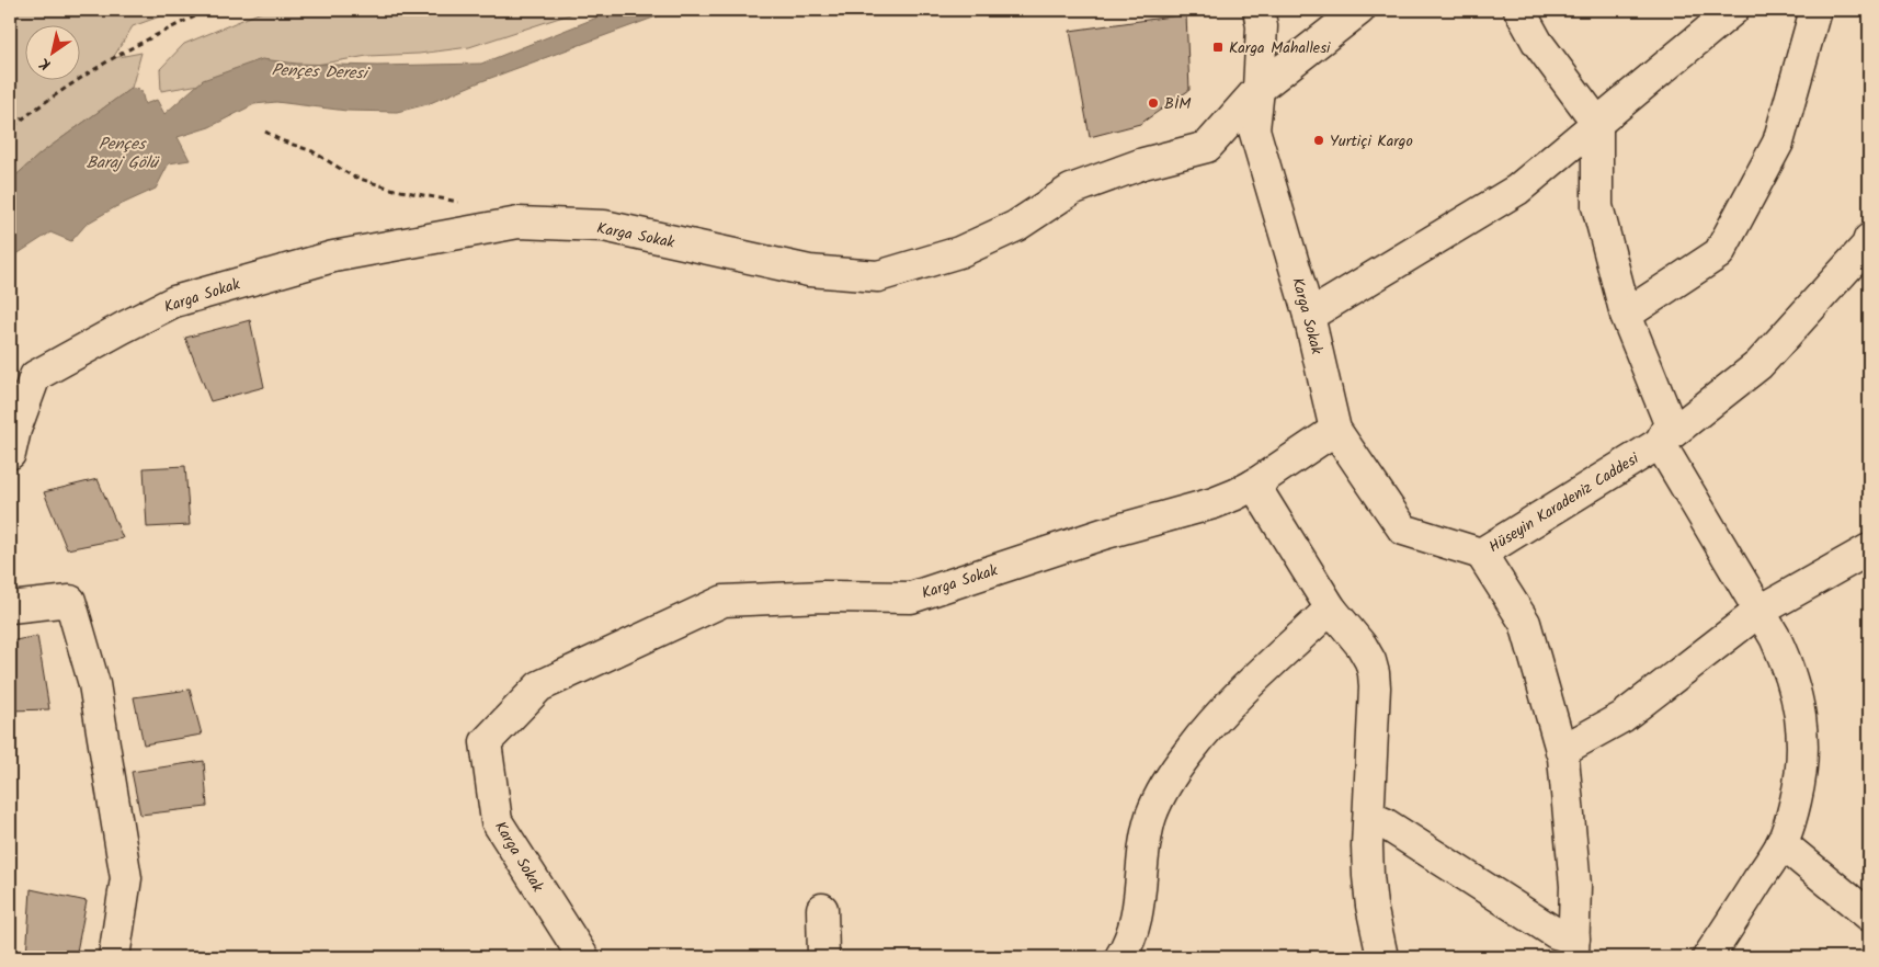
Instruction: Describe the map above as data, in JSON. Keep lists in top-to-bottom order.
{
  "streets": {
    "street": ["Karga Sokak", "Hüseyin Karadeniz Caddesi"]
  },
  "water": ["Pençes Deresi", "Pençes Baraj Gölü"],
  "places": {
    "transit": ["Karga Mahallesi"],
    "other": ["BİM", "Yurtiçi Kargo"]
  },
  "north": "bottom left"
}
